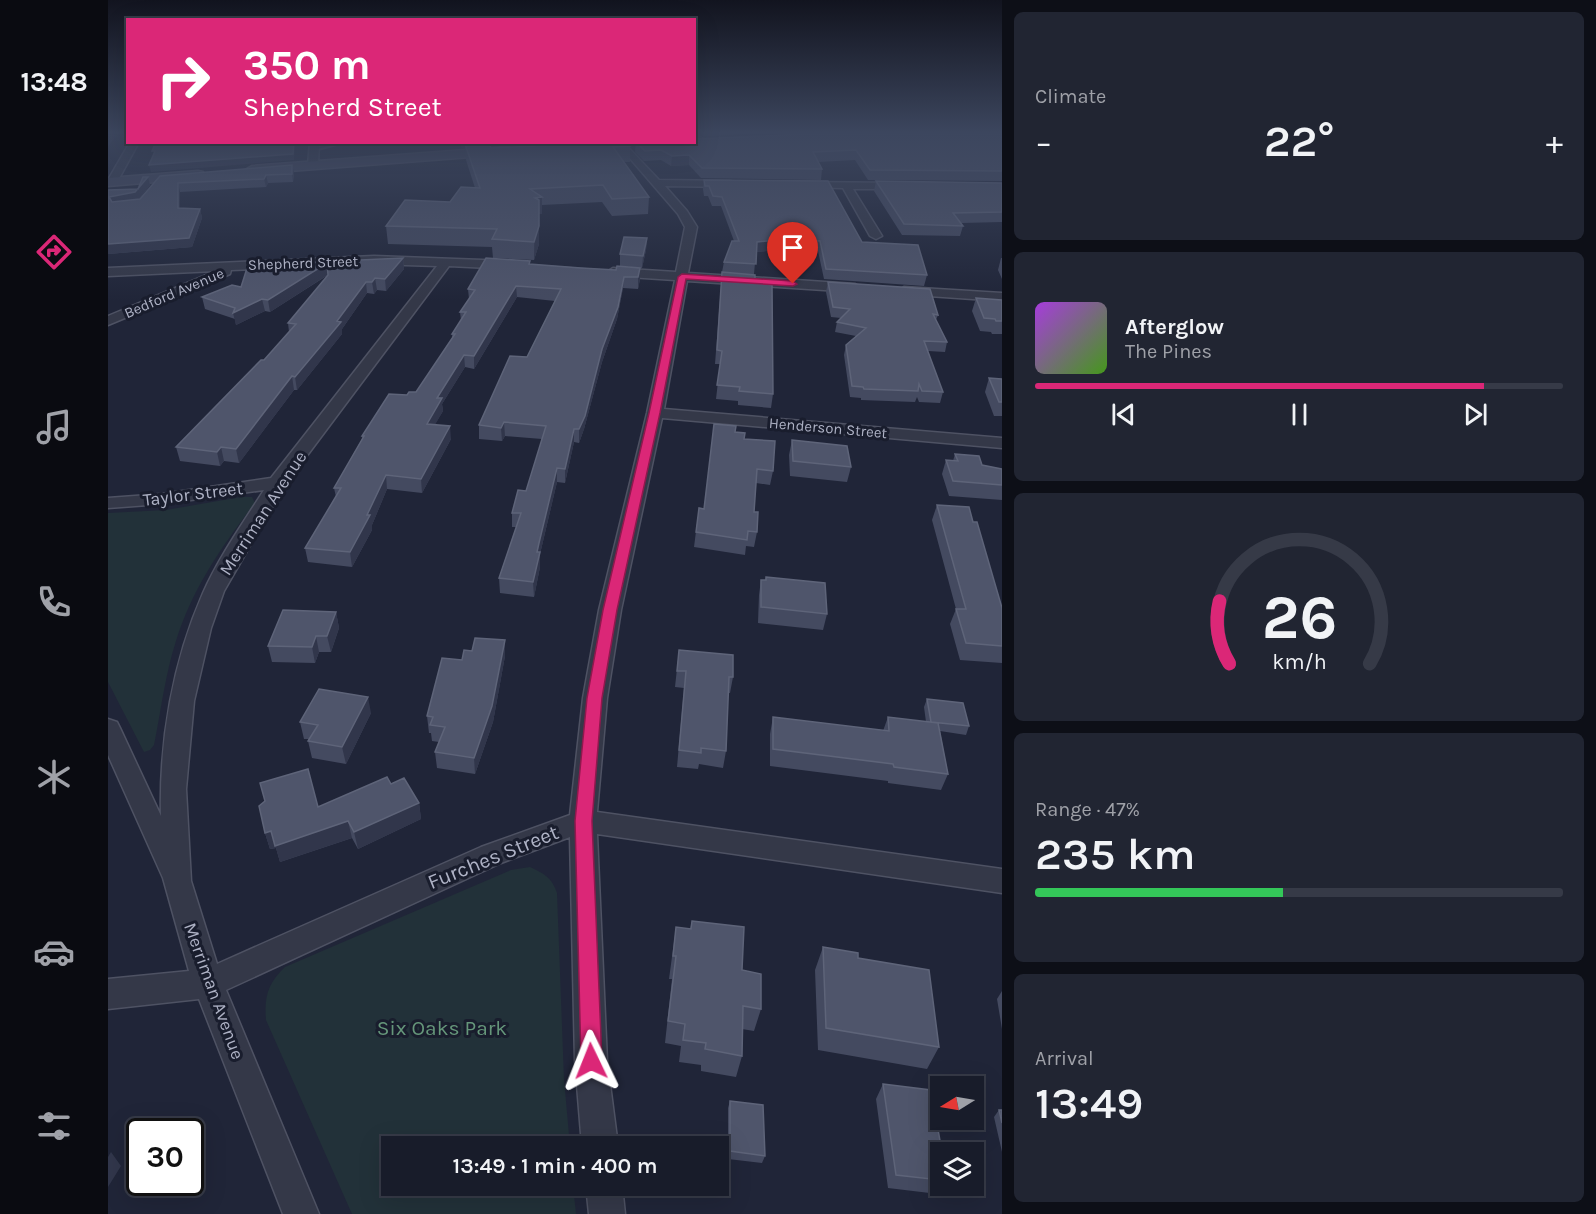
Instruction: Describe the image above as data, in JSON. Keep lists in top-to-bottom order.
{
  "streets": {
    "street": [
      "Shepherd Street",
      "Bedford Avenue",
      "Henderson Street",
      "Taylor Street",
      "Merriman Avenue",
      "Furches Street"
    ]
  },
  "crossings": [
    ["Shepherd Street", "Bedford Avenue"],
    ["Shepherd Street", "Merriman Avenue"],
    ["Taylor Street", "Merriman Avenue"],
    ["Merriman Avenue", "Furches Street"]
  ],
  "parks": ["Six Oaks Park"],
  "north": "left",
  "page": {
    "tabs": "13:48",
    "tile": [
      "Climate",
      ["Range · 47%", "235 km"],
      ["Arrival", "13:49"]
    ],
    "turn": ["350 m", "Shepherd Street"],
    "heat": ["−", "22°", "+"],
    "song": ["Afterglow", "The Pines"],
    "limit": "30",
    "trip": "13:49 · 1 min · 400 m",
    "gauge": ["26", "km/h"]
  }
}
